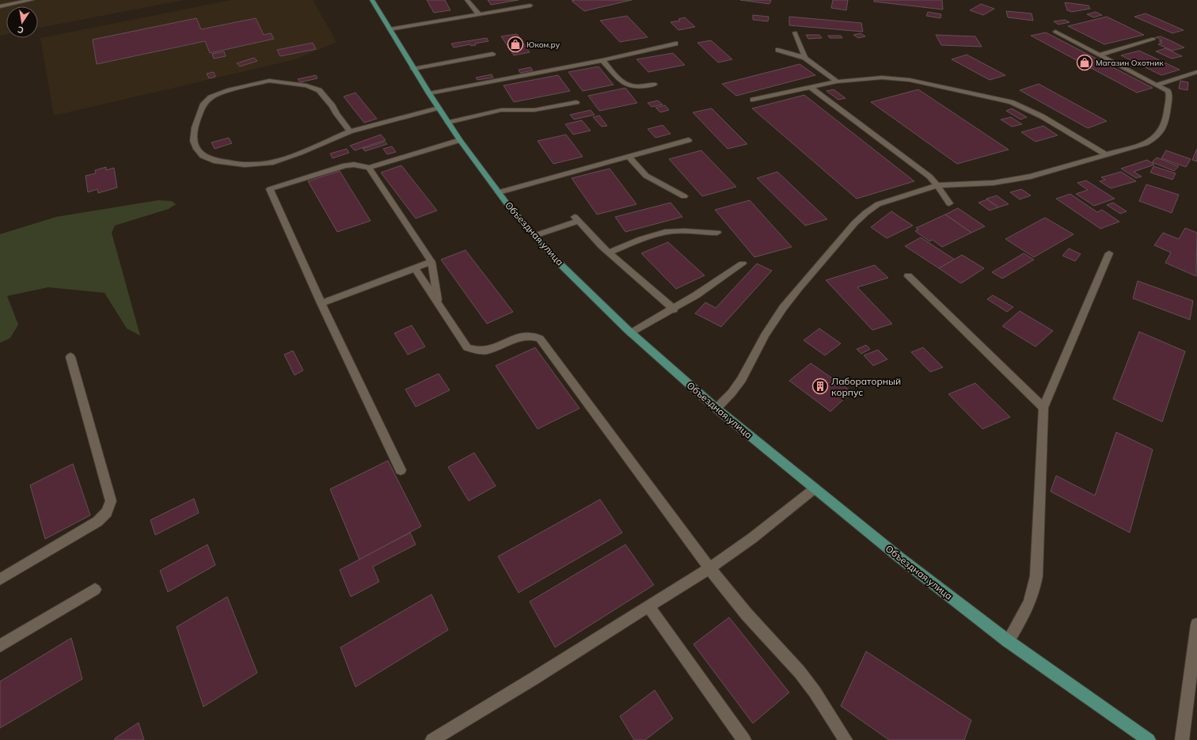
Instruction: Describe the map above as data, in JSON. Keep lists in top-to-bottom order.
{
  "streets": {
    "main road": ["Объездная улица"]
  },
  "places": {
    "shop": ["Юком.ру", "Магазин Охотник"],
    "building": ["Лабораторный корпус"]
  },
  "north": "bottom"
}
